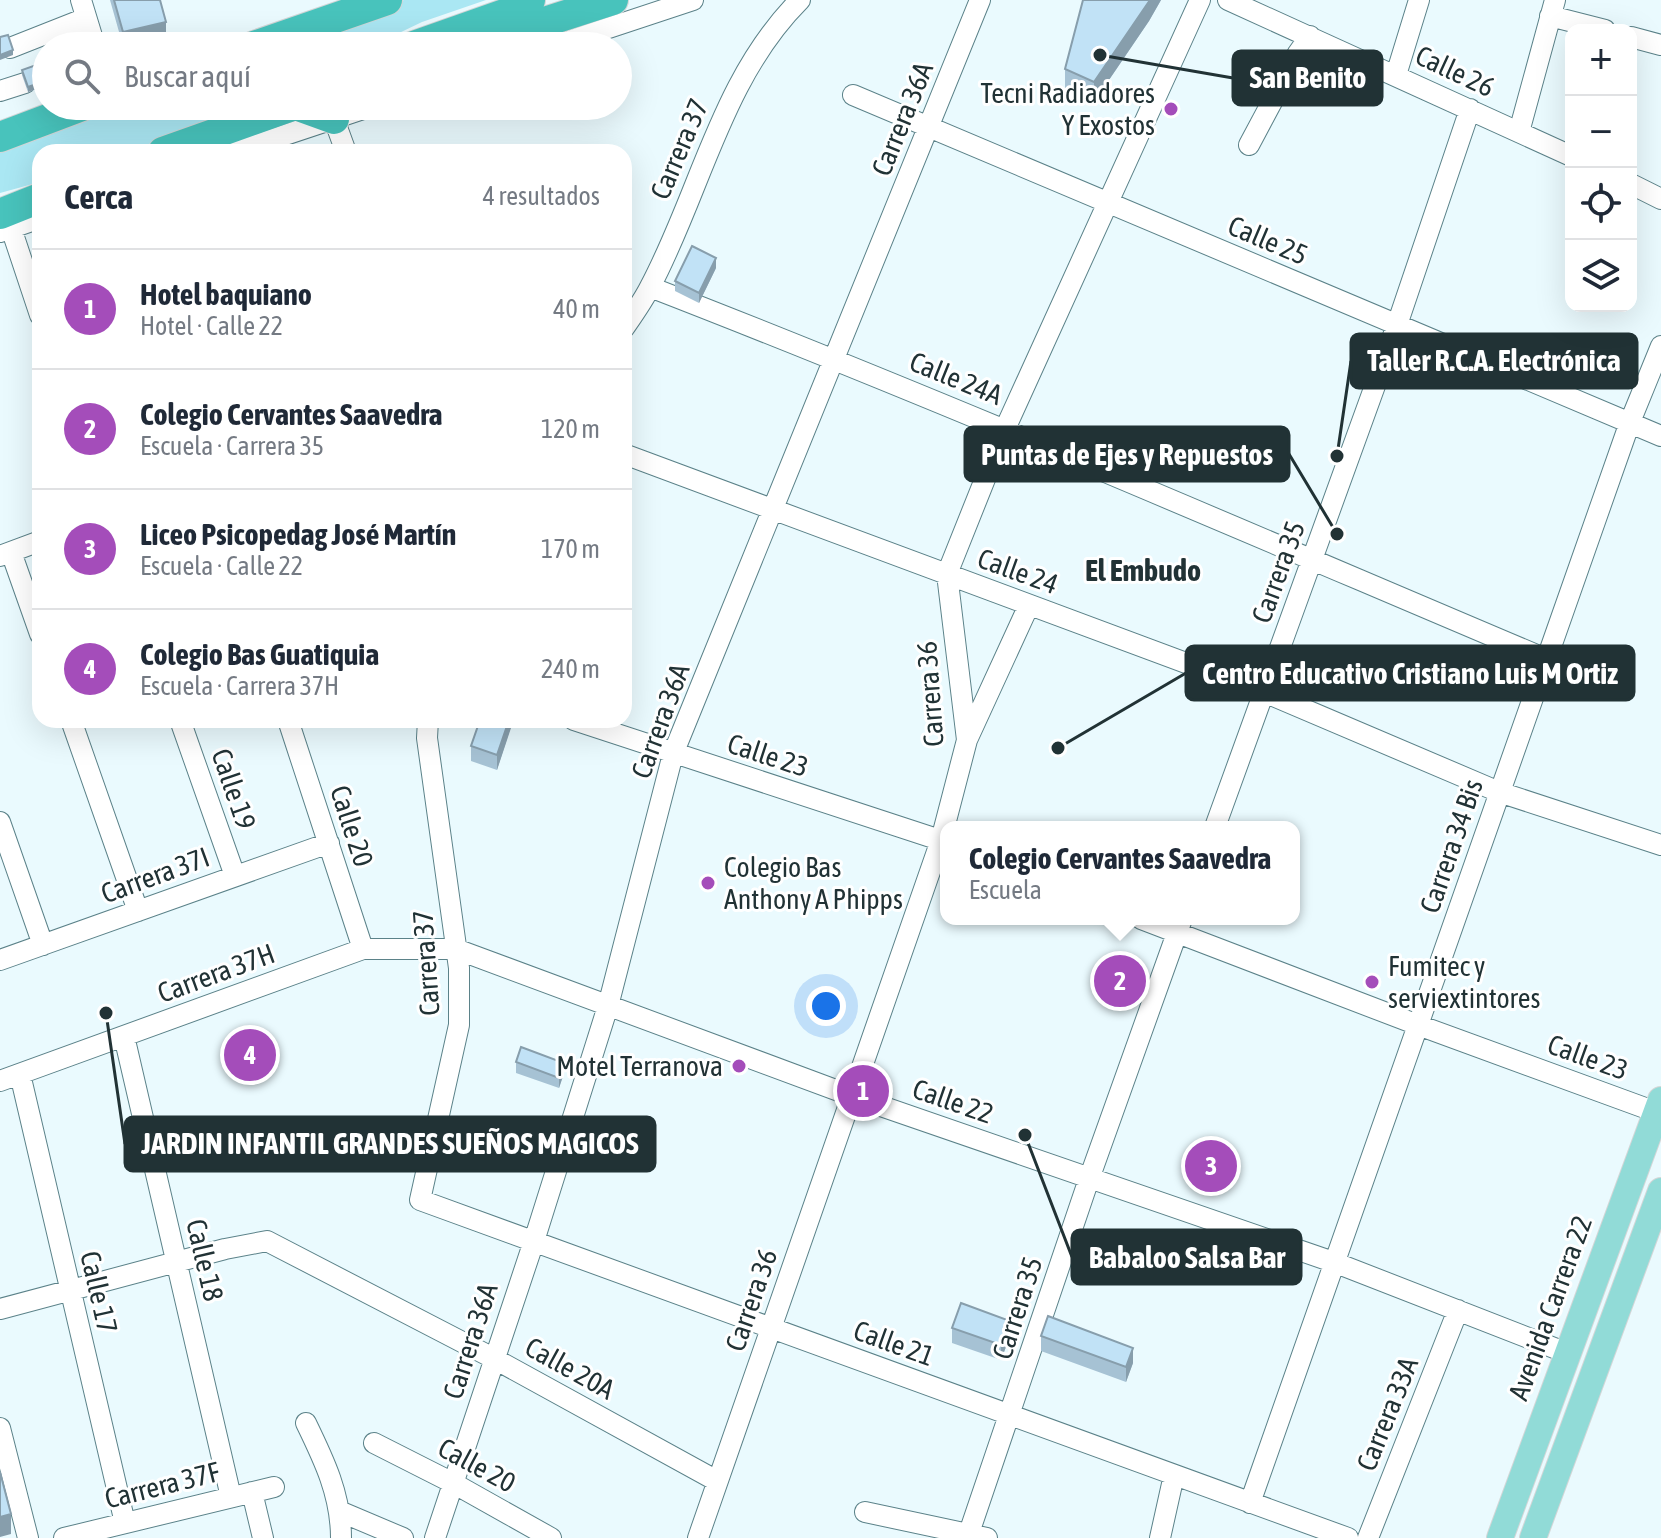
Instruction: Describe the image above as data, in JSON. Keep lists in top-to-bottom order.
{
  "streets": {
    "main road": ["Avenida Carrera 22"],
    "street": [
      "Calle 26",
      "Carrera 36A",
      "Carrera 37",
      "Calle 25",
      "Calle 24A",
      "Calle 24",
      "Carrera 35",
      "Carrera 36",
      "Calle 23",
      "Calle 19",
      "Calle 20",
      "Carrera 34 Bis",
      "Carrera 37I",
      "Carrera 37H",
      "Calle 22",
      "Calle 18",
      "Calle 17",
      "Calle 21",
      "Calle 20A",
      "Carrera 33A",
      "Carrera 37F"
    ]
  },
  "crossings": [
    ["Calle 26", "Carrera 35"],
    ["Carrera 36A", "Calle 25"],
    ["Carrera 36A", "Calle 24A"],
    ["Carrera 36A", "Calle 24"],
    ["Carrera 36A", "Calle 23"],
    ["Carrera 36A", "Calle 20"],
    ["Carrera 36A", "Calle 22"],
    ["Carrera 36A", "Calle 21"],
    ["Carrera 36A", "Calle 20A"],
    ["Carrera 37", "Calle 24A"],
    ["Carrera 37", "Carrera 37H"],
    ["Carrera 37", "Calle 22"],
    ["Carrera 37", "Calle 21"],
    ["Calle 25", "Carrera 35"],
    ["Calle 25", "Carrera 36"],
    ["Calle 25", "Carrera 34 Bis"],
    ["Calle 24A", "Carrera 35"],
    ["Calle 24A", "Carrera 36"],
    ["Calle 24A", "Carrera 34 Bis"],
    ["Calle 24", "Carrera 35"],
    ["Calle 24", "Carrera 36"],
    ["Calle 24", "Carrera 34 Bis"],
    ["Carrera 35", "Calle 23"],
    ["Carrera 35", "Calle 22"],
    ["Carrera 35", "Calle 21"],
    ["Carrera 36", "Calle 22"],
    ["Carrera 36", "Calle 21"],
    ["Carrera 36", "Calle 20A"],
    ["Calle 23", "Carrera 34 Bis"],
    ["Calle 23", "Avenida Carrera 22"],
    ["Calle 19", "Carrera 37I"],
    ["Calle 20", "Carrera 37I"],
    ["Calle 20", "Carrera 37H"],
    ["Carrera 34 Bis", "Calle 22"],
    ["Carrera 34 Bis", "Calle 21"],
    ["Carrera 37H", "Calle 22"],
    ["Carrera 37H", "Calle 18"],
    ["Carrera 37H", "Calle 17"],
    ["Calle 22", "Avenida Carrera 22"],
    ["Calle 22", "Carrera 33A"],
    ["Calle 18", "Calle 20A"],
    ["Calle 18", "Carrera 37F"],
    ["Calle 17", "Carrera 37F"]
  ],
  "districts": ["El Embudo"],
  "places": [
    "San Benito",
    "Tecni Radiadores Y Exostos",
    "Taller R.C.A. Electrónica",
    "Puntas de Ejes y Repuestos",
    "Centro Educativo Cristiano Luis M Ortiz",
    "Colegio Bas Anthony A Phipps",
    "Fumitec y serviextintores",
    "JARDIN INFANTIL GRANDES SUEÑOS MAGICOS",
    "Motel Terranova",
    "Babaloo Salsa Bar"
  ],
  "page": {
    "map_buttons": ["+", "−"],
    "search": "Buscar aquí",
    "heading": ["Cerca", "4 resultados"],
    "list": [
      {
        "mark": "1",
        "name": "Hotel baquiano",
        "note": "Hotel · Calle 22",
        "value": "40 m"
      },
      {
        "mark": "2",
        "name": "Colegio Cervantes Saavedra",
        "note": "Escuela · Carrera 35",
        "value": "120 m"
      },
      {
        "mark": "3",
        "name": "Liceo Psicopedag José Martín",
        "note": "Escuela · Calle 22",
        "value": "170 m"
      },
      {
        "mark": "4",
        "name": "Colegio Bas Guatiquia",
        "note": "Escuela · Carrera 37H",
        "value": "240 m"
      }
    ],
    "popup": ["Colegio Cervantes Saavedra", "Escuela"],
    "pins": [
      "2",
      "4",
      "1",
      "3"
    ]
  }
}
